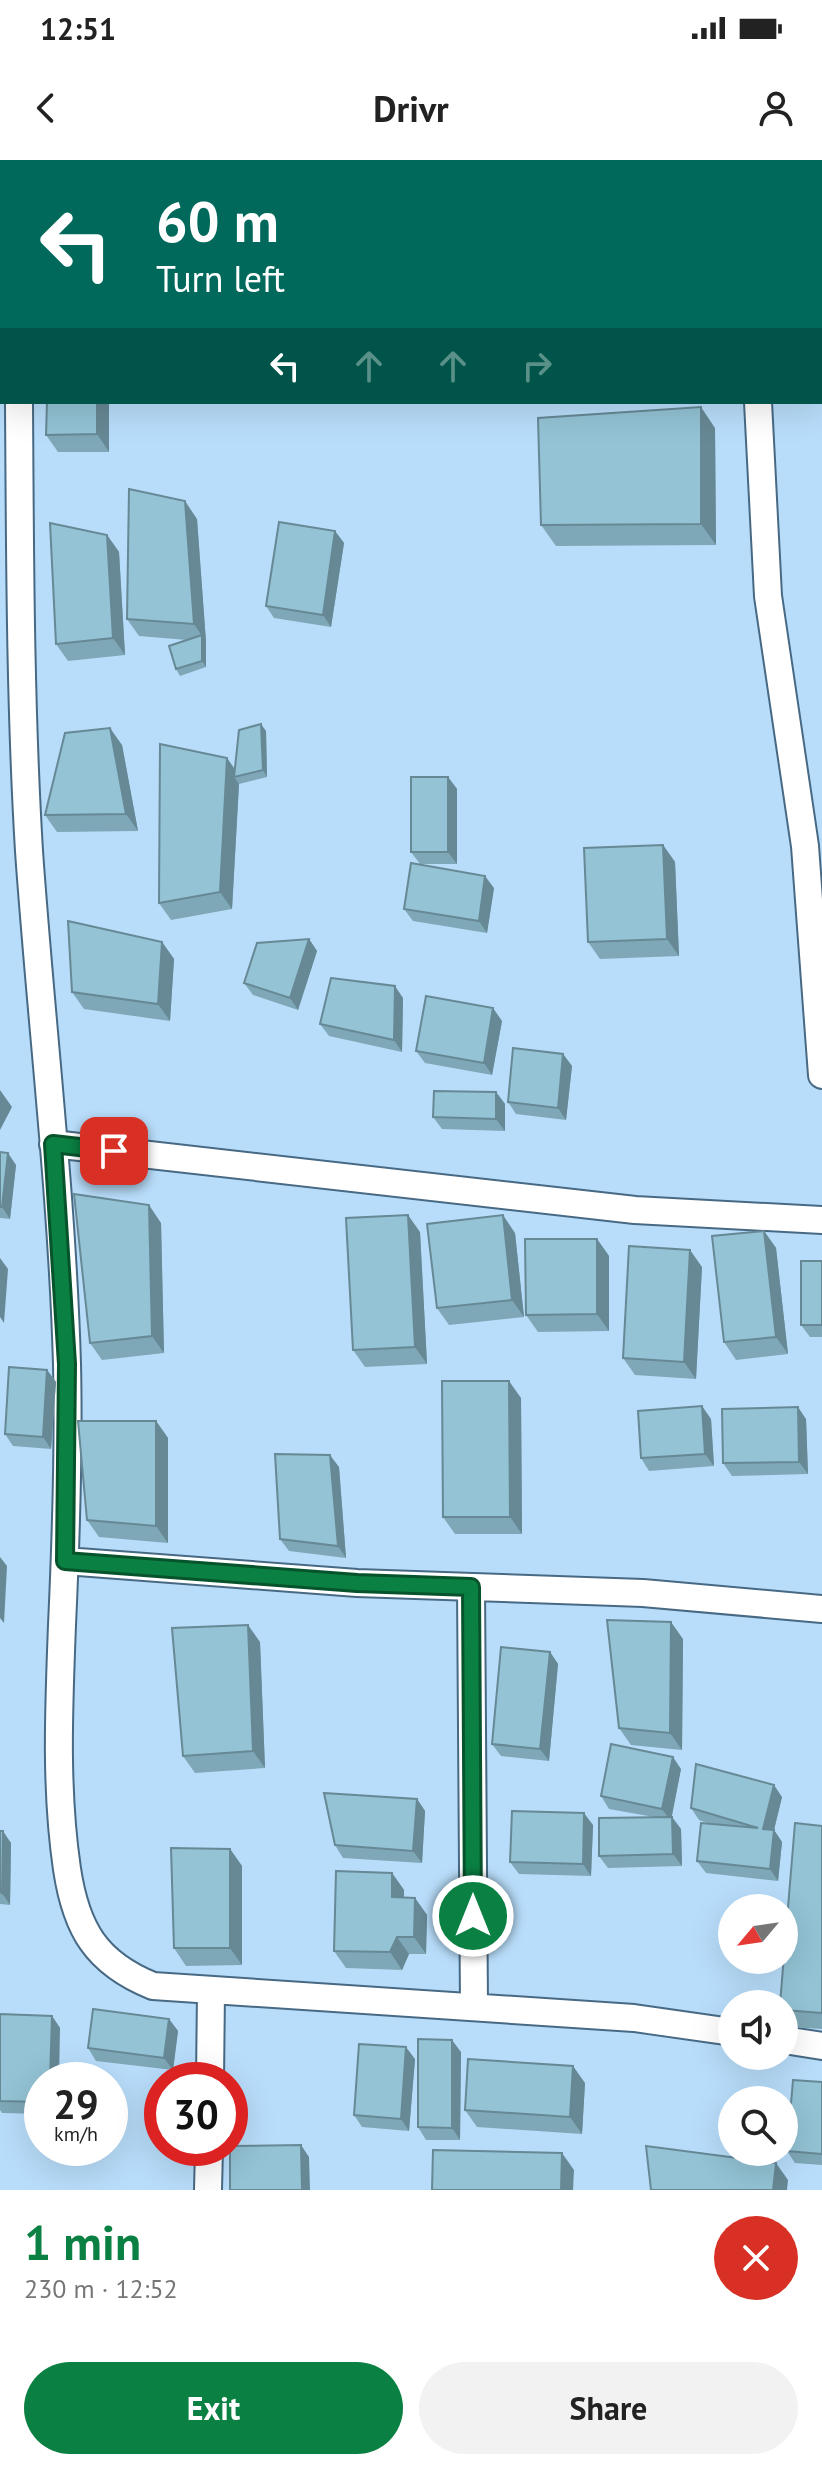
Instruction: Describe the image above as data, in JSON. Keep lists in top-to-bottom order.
{
  "north": "bottom left",
  "page": {
    "status": "12:51",
    "header": "Drivr",
    "turn": ["60 m", "Turn left"],
    "speed": "29 km/h",
    "limit": "30",
    "heading": ["1 min", "230 m · 12:52"],
    "buttons": ["Exit", "Share"]
  }
}
